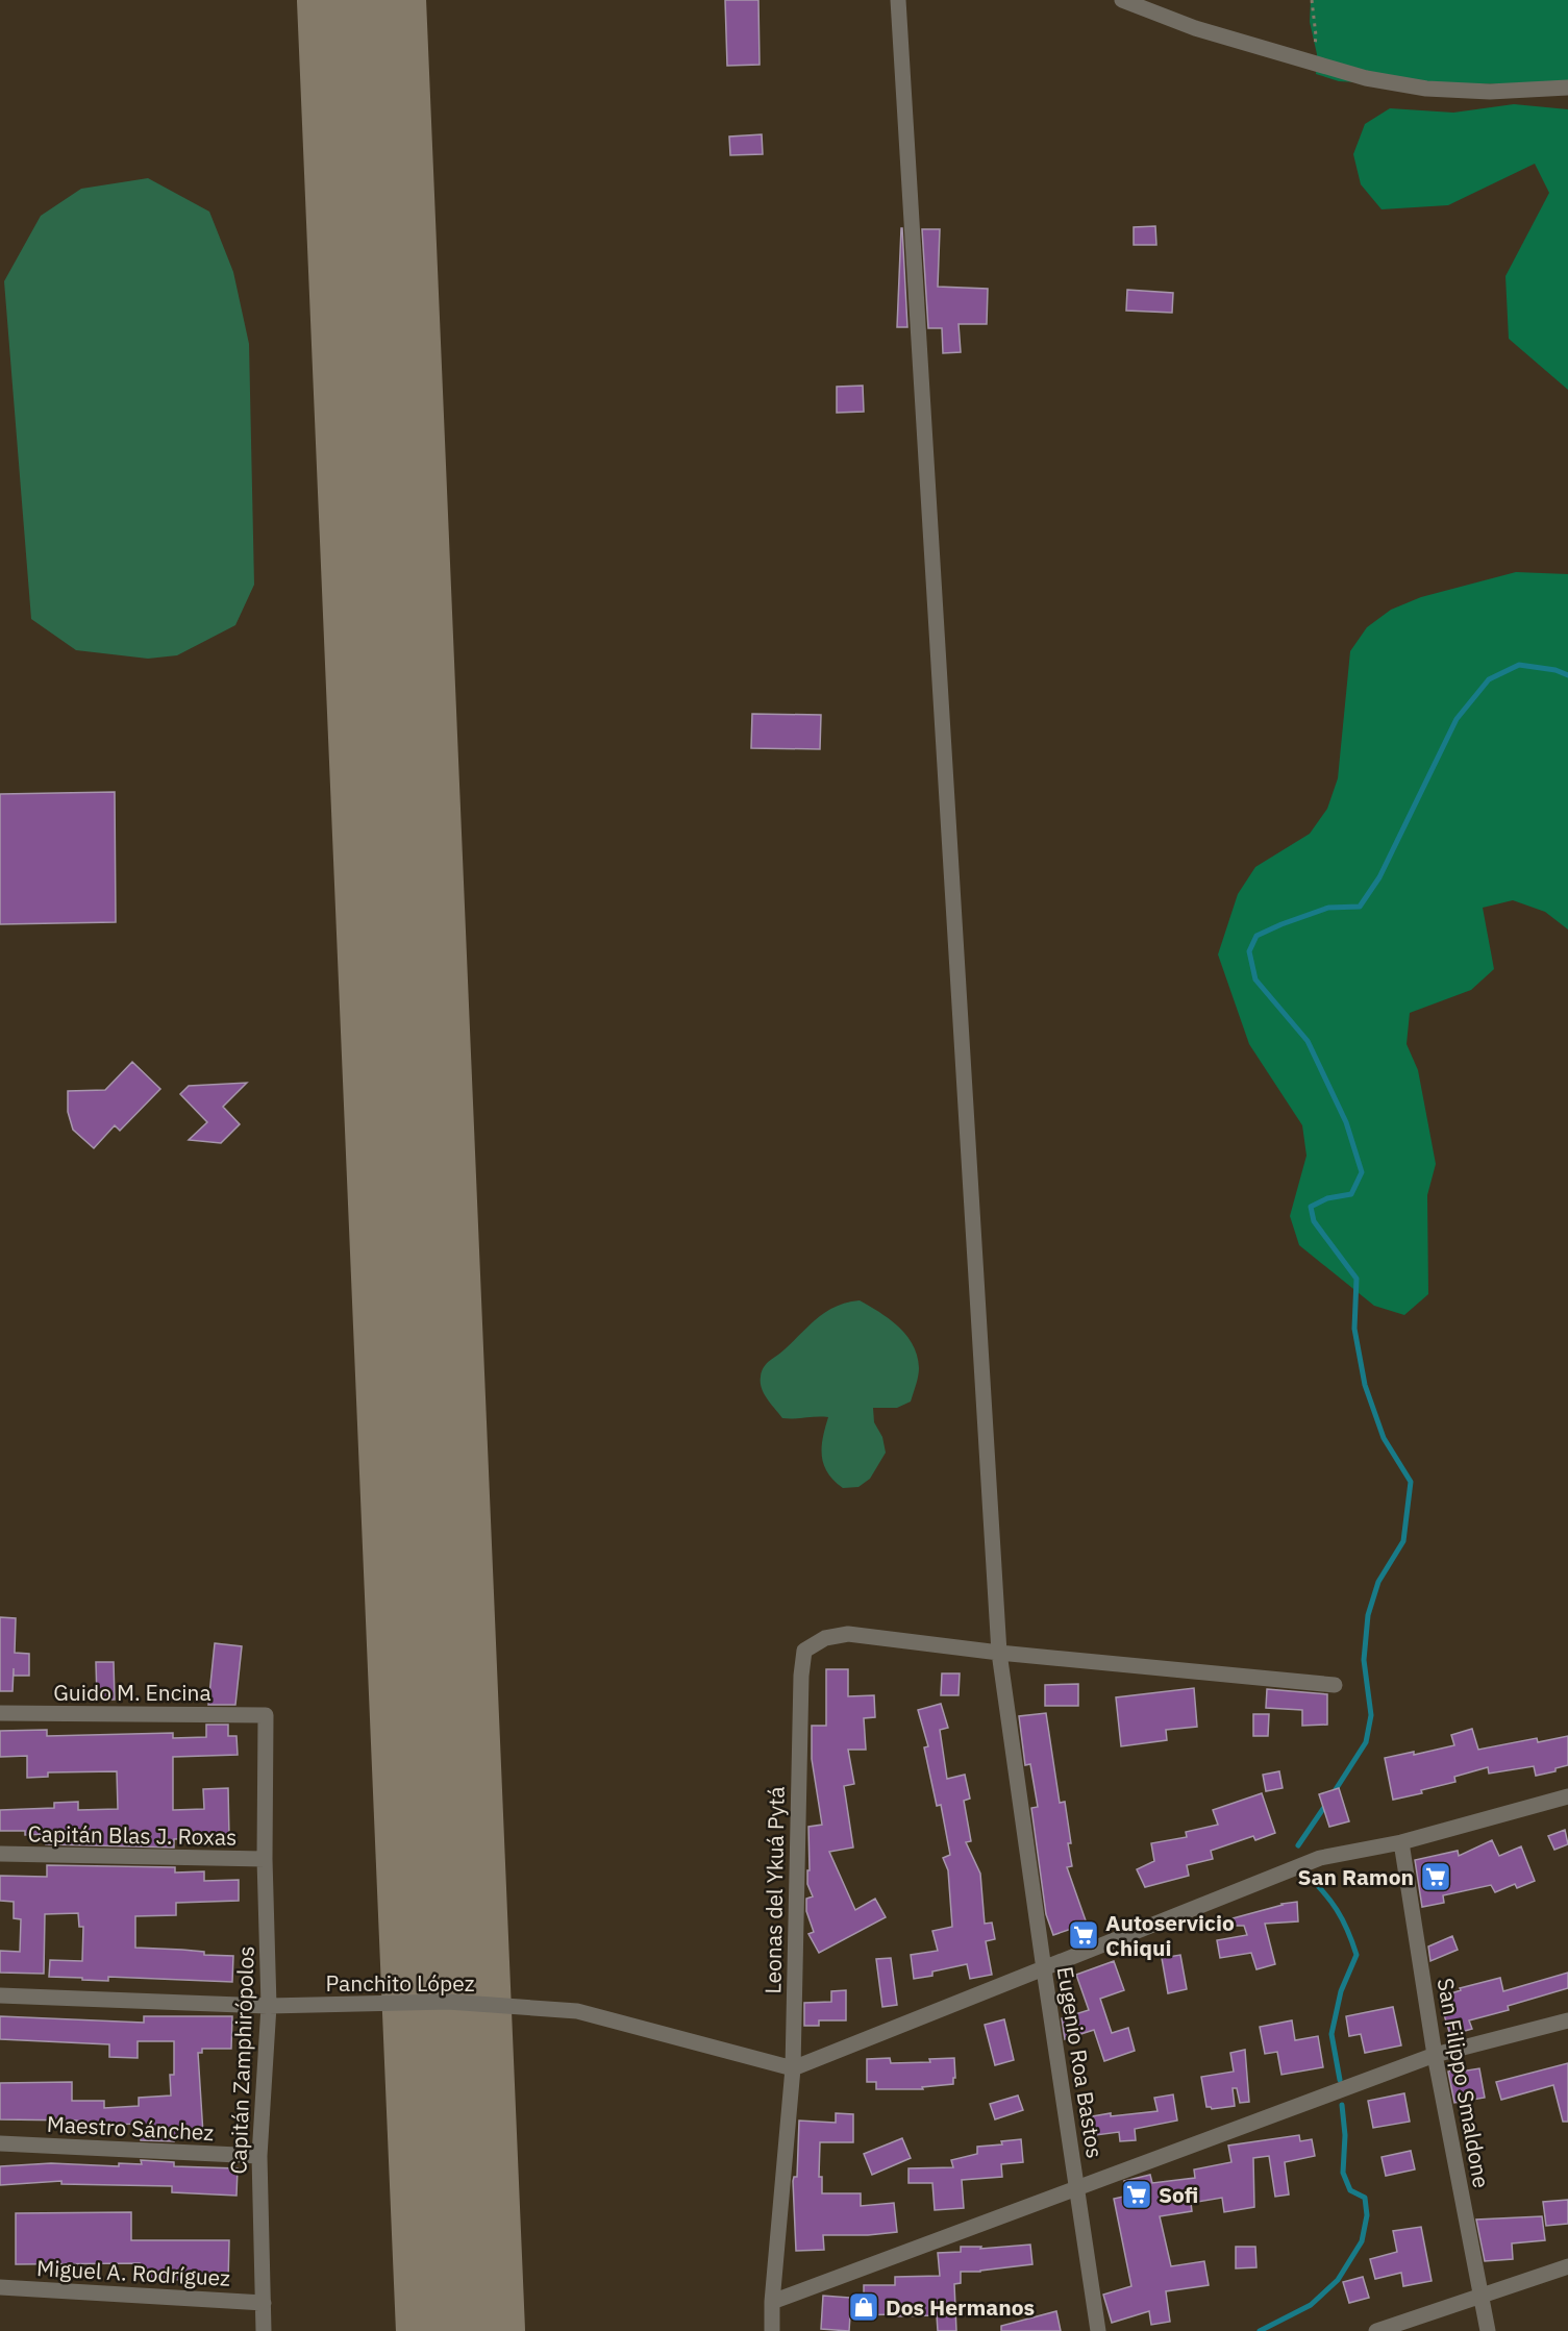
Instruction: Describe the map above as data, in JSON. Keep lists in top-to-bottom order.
{
  "streets": {
    "street": [
      "Guido M. Encina",
      "Capitán Blas J. Roxas",
      "Leonas del Ykuá Pytá",
      "Panchito López",
      "Capitán Zamphirópolos",
      "Eugenio Roa Bastos",
      "San Filippo Smaldone",
      "Maestro Sánchez",
      "Miguel A. Rodríguez"
    ]
  },
  "crossings": [
    ["Guido M. Encina", "Capitán Zamphirópolos"],
    ["Capitán Blas J. Roxas", "Capitán Zamphirópolos"],
    ["Leonas del Ykuá Pytá", "Panchito López"],
    ["Leonas del Ykuá Pytá", "Eugenio Roa Bastos"],
    ["Panchito López", "Capitán Zamphirópolos"],
    ["Capitán Zamphirópolos", "Maestro Sánchez"],
    ["Capitán Zamphirópolos", "Miguel A. Rodríguez"]
  ],
  "places": {
    "supermarket": ["San Ramon", "Autoservicio Chiqui", "Sofi"],
    "shop": ["Dos Hermanos"]
  }
}
